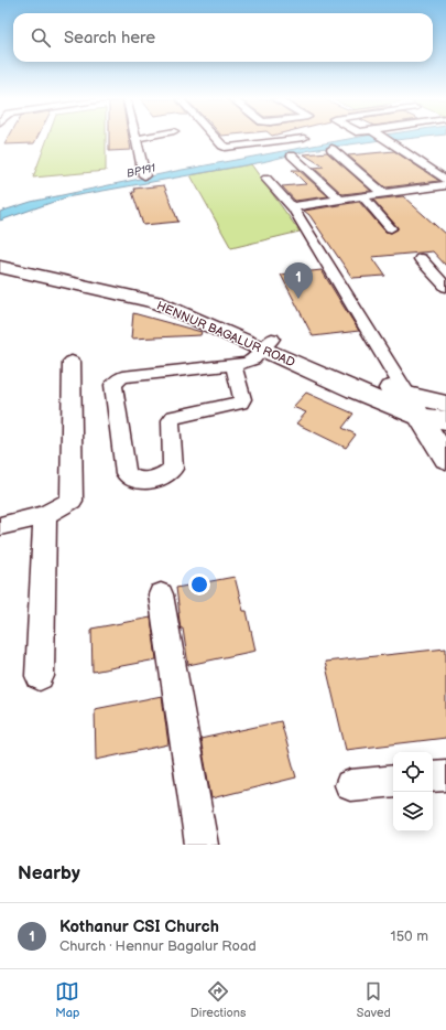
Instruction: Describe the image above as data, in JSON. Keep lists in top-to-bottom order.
{
  "streets": {
    "main road": ["HENNUR BAGALUR ROAD"]
  },
  "water": ["BP191"],
  "page": {
    "search": "Search here",
    "pins": "1",
    "heading": "Nearby",
    "list": [
      {
        "mark": "1",
        "name": "Kothanur CSI Church",
        "note": "Church · Hennur Bagalur Road",
        "value": "150 m"
      }
    ],
    "nav": ["Map", "Directions", "Saved"]
  }
}
